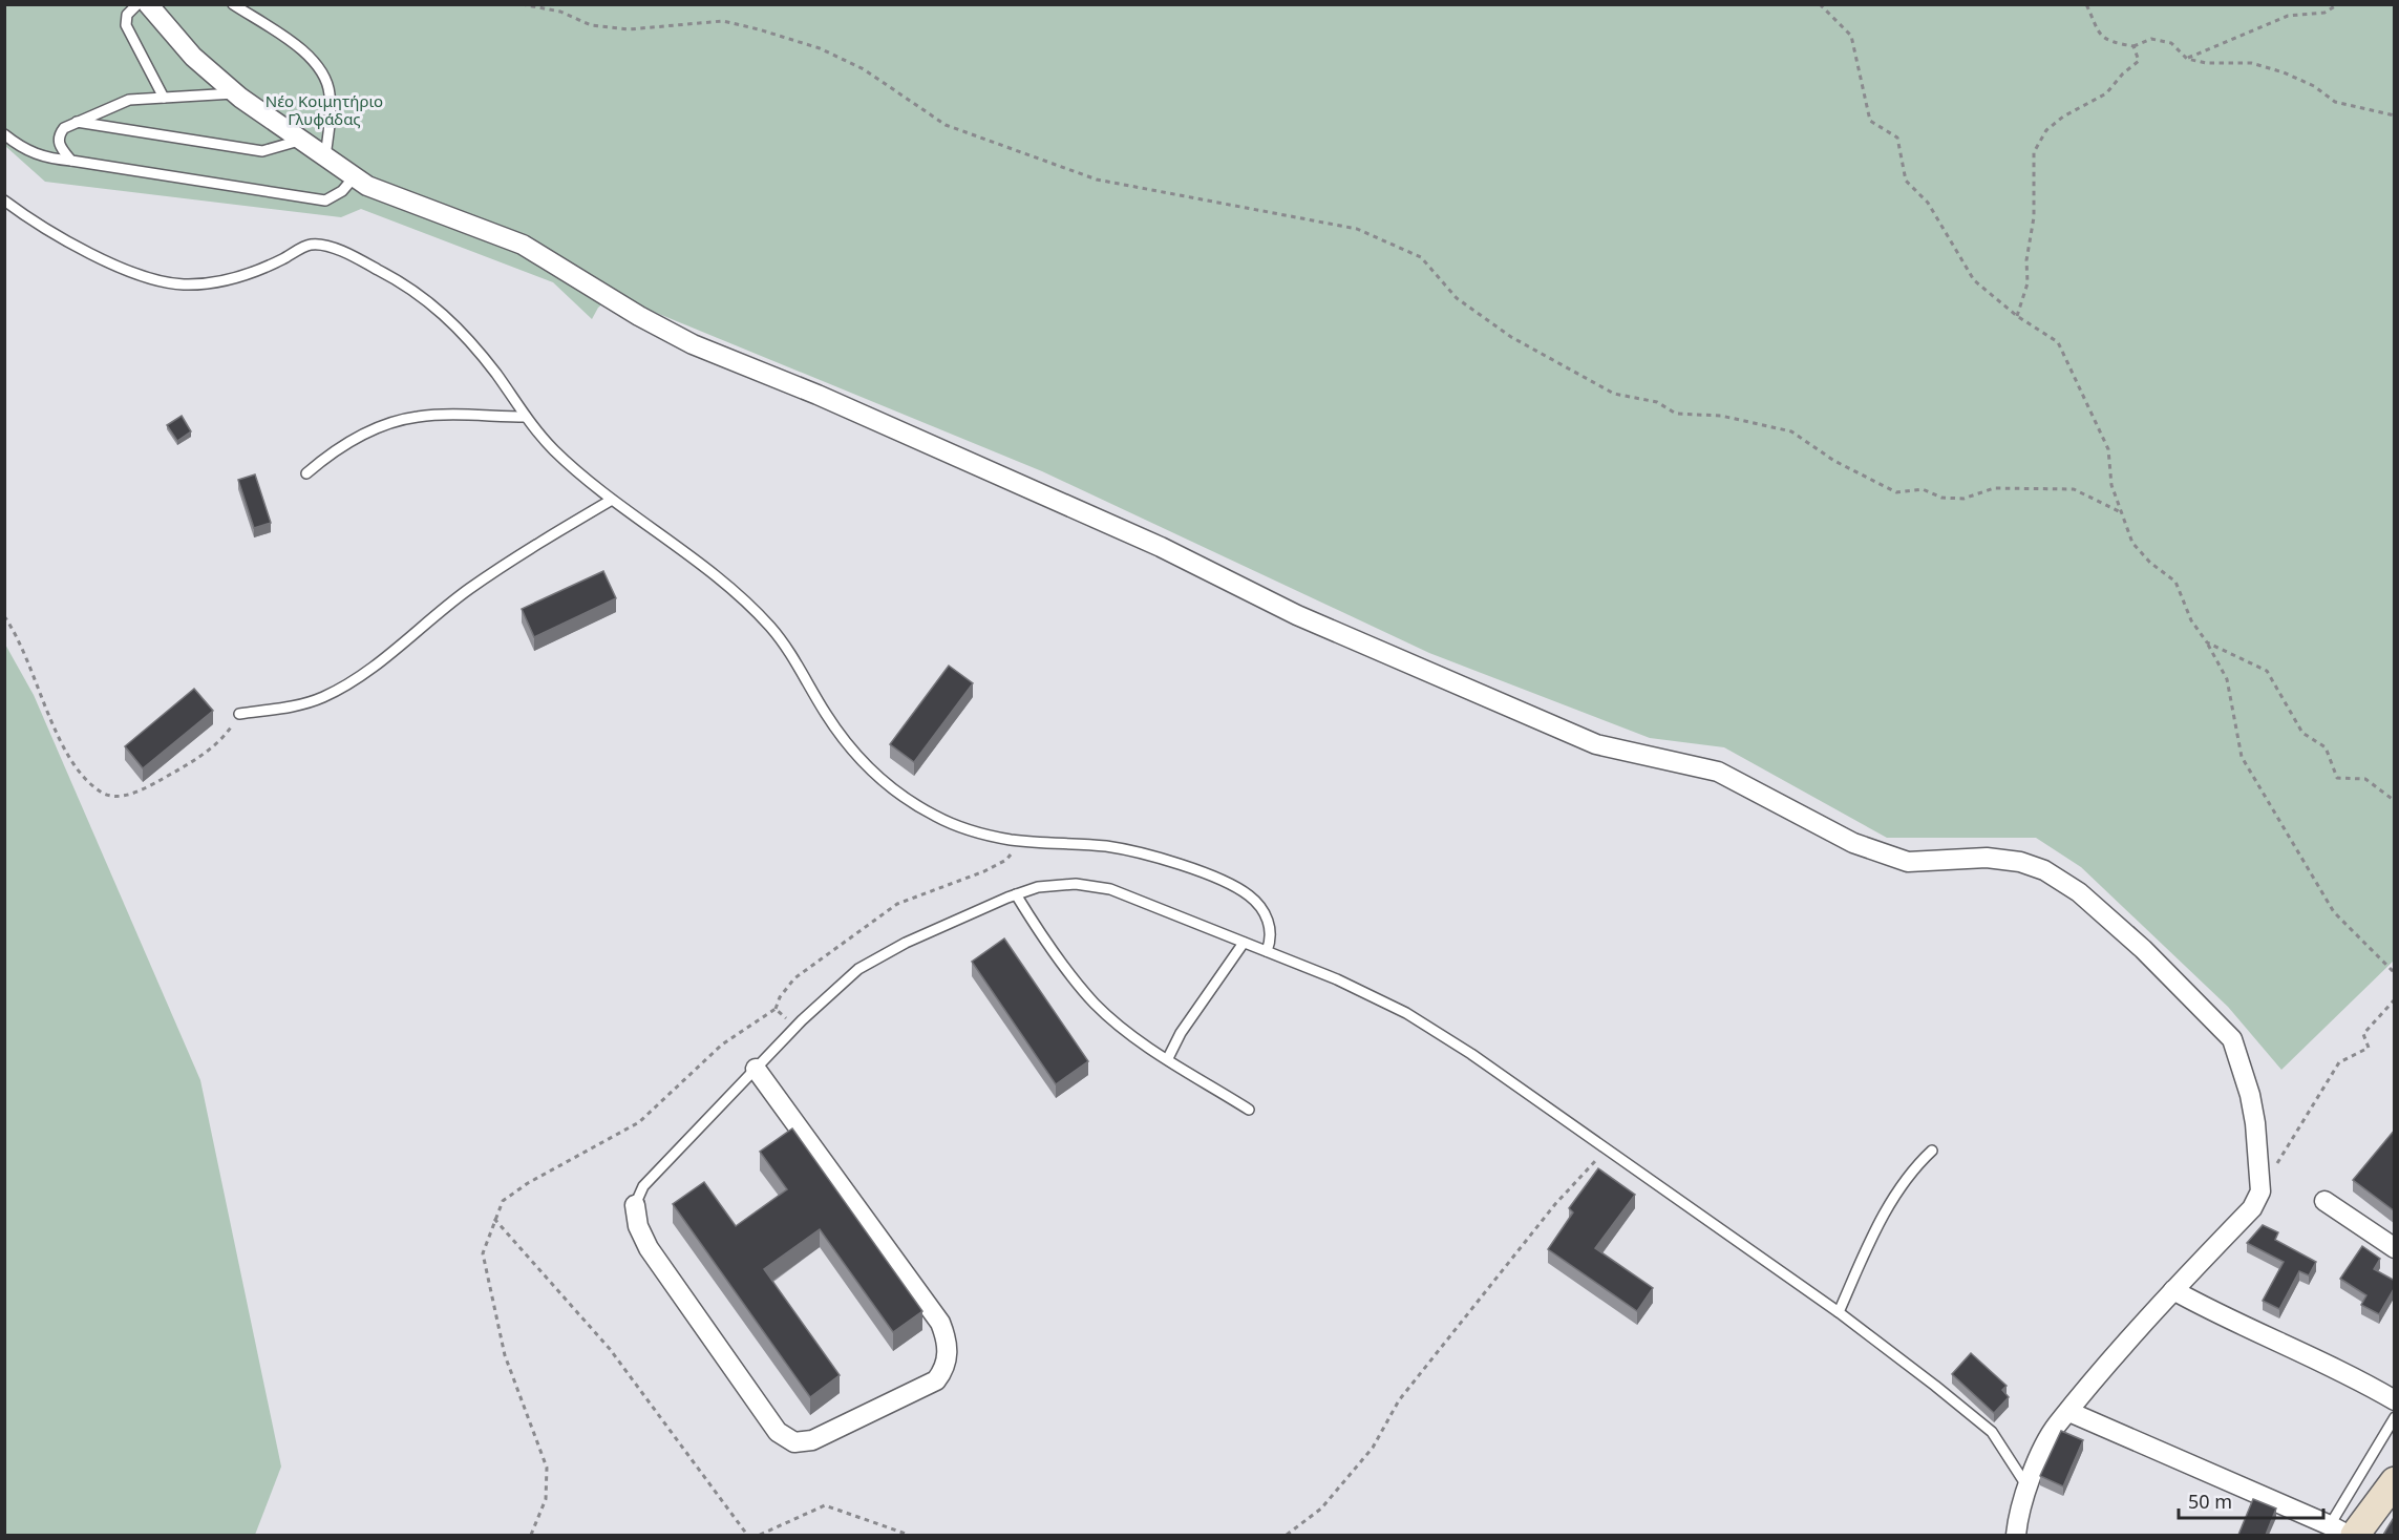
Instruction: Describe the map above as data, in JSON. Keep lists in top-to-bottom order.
{
  "parks": ["Νέο Κοιμητήριο Γλυφάδας"],
  "scale_bar": "50 m"
}
